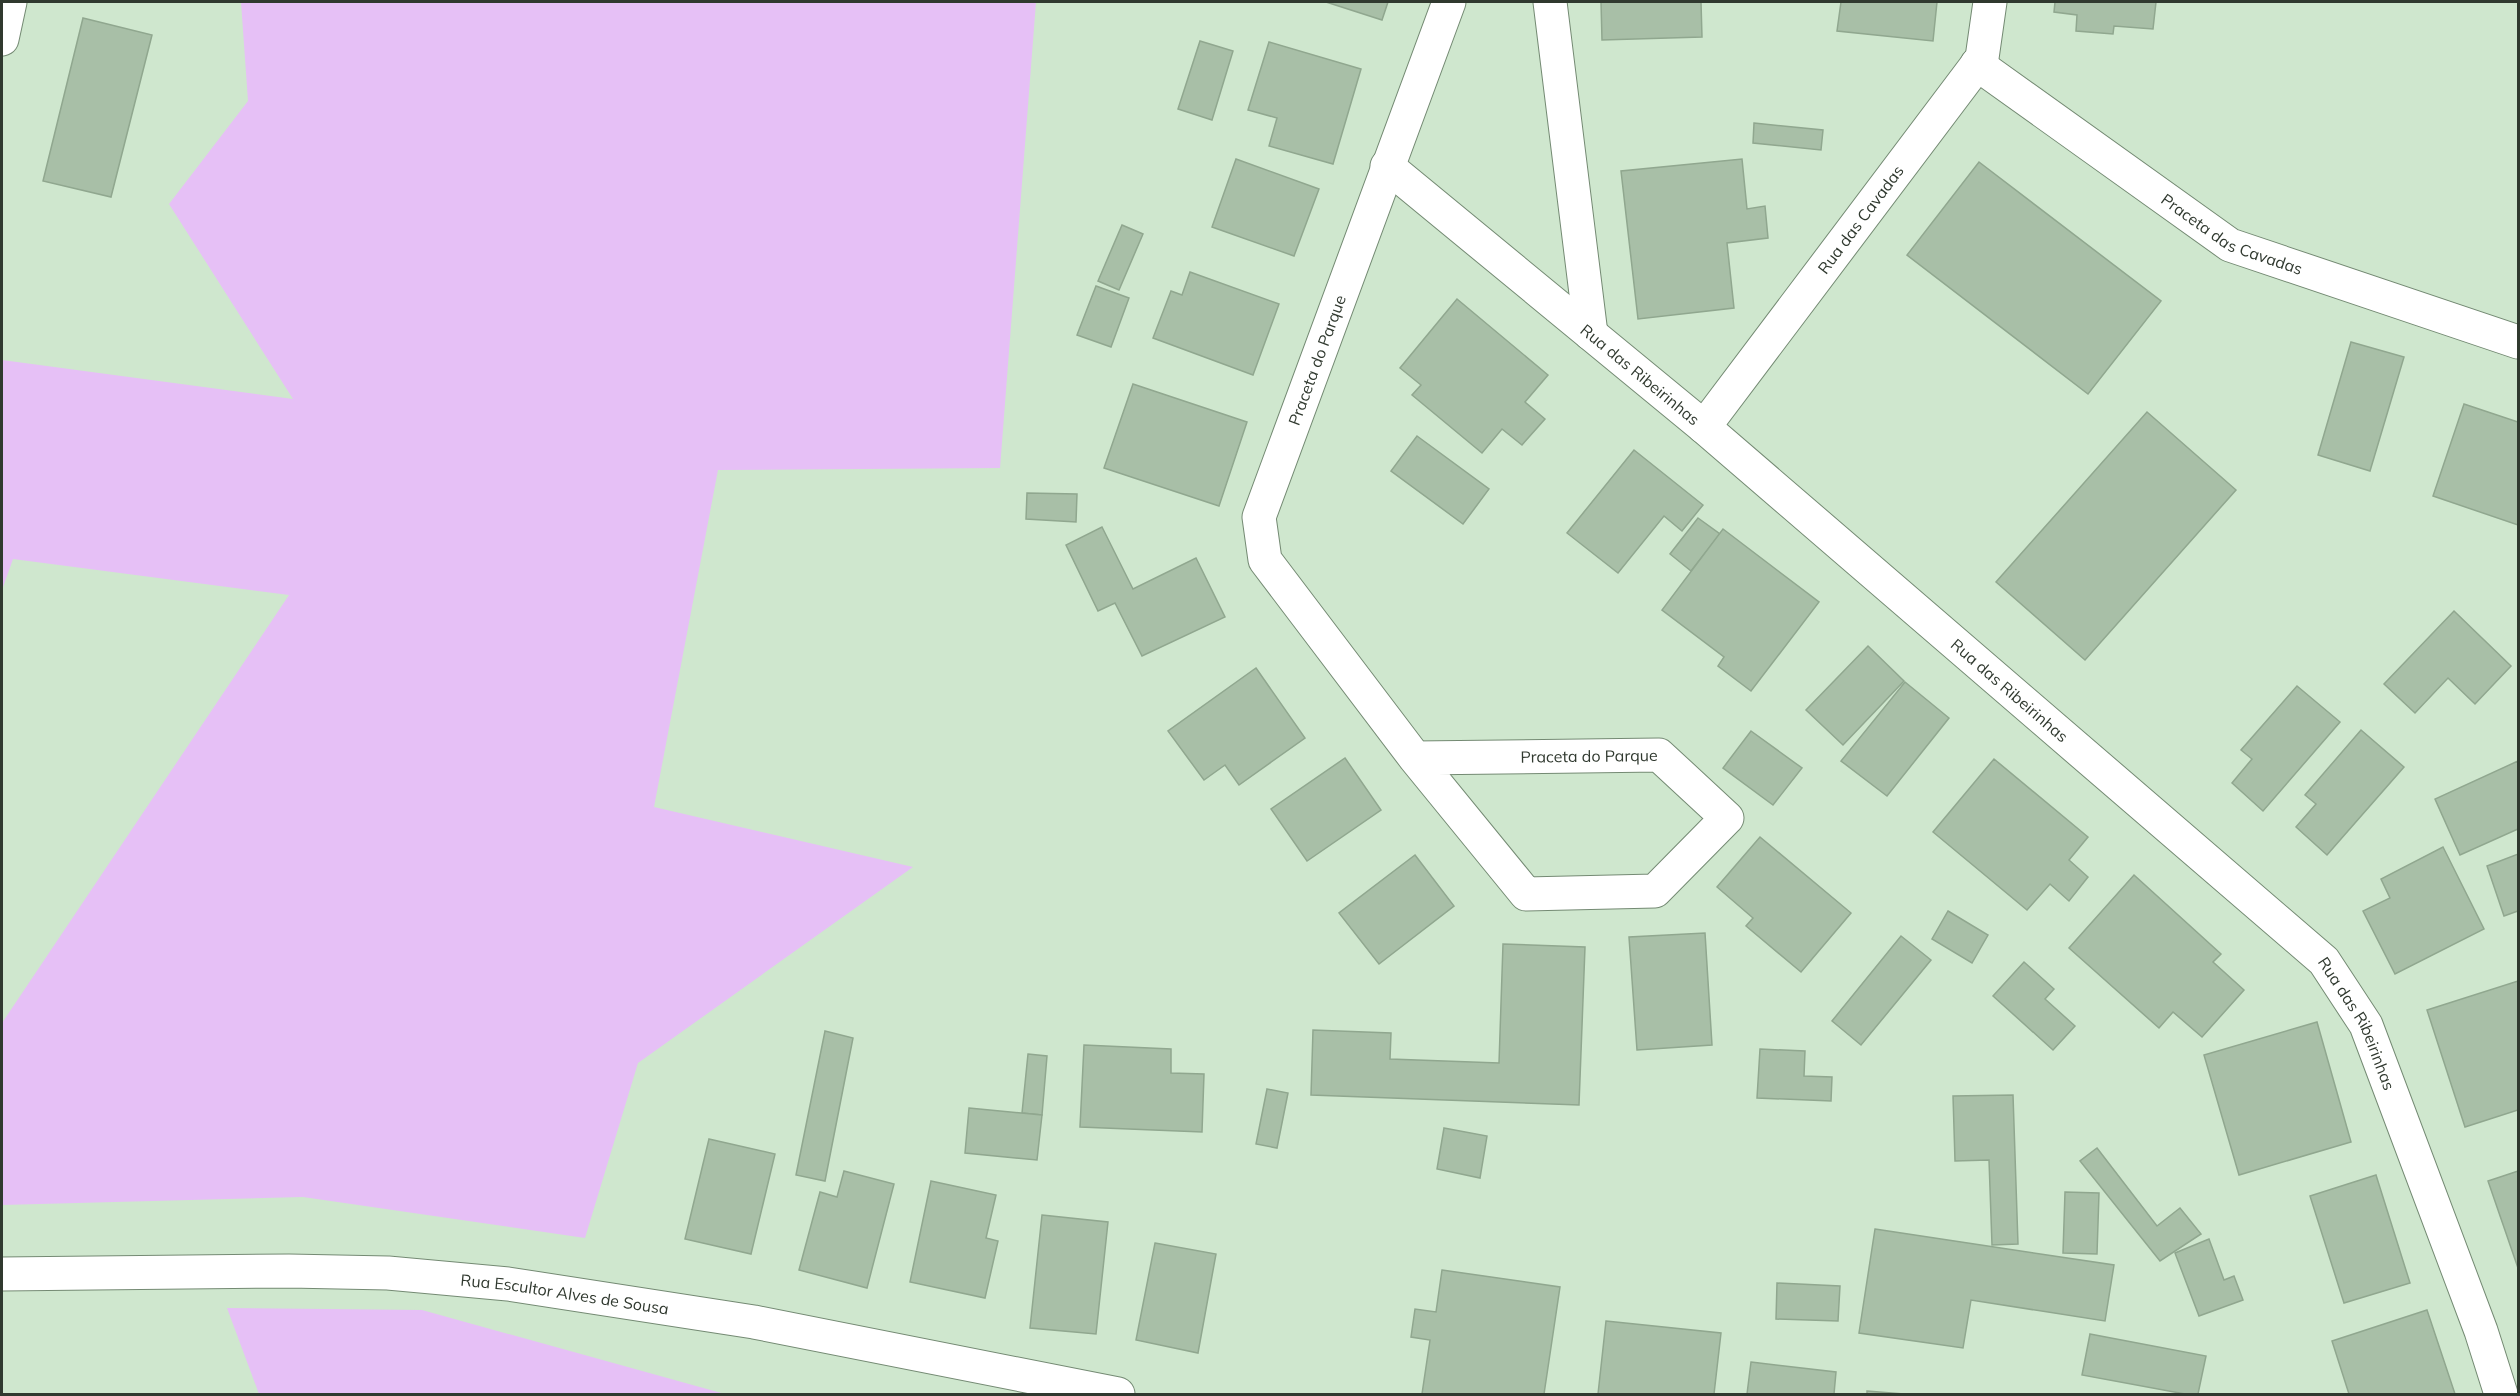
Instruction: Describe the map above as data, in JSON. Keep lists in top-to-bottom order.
{
  "streets": {
    "street": [
      "Rua das Cavadas",
      "Praceta das Cavadas",
      "Praceta do Parque",
      "Rua das Ribeirinhas",
      "Rua Escultor Alves de Sousa"
    ]
  },
  "crossings": [
    ["Rua das Cavadas", "Praceta das Cavadas"],
    ["Rua das Cavadas", "Rua das Ribeirinhas"]
  ]
}
